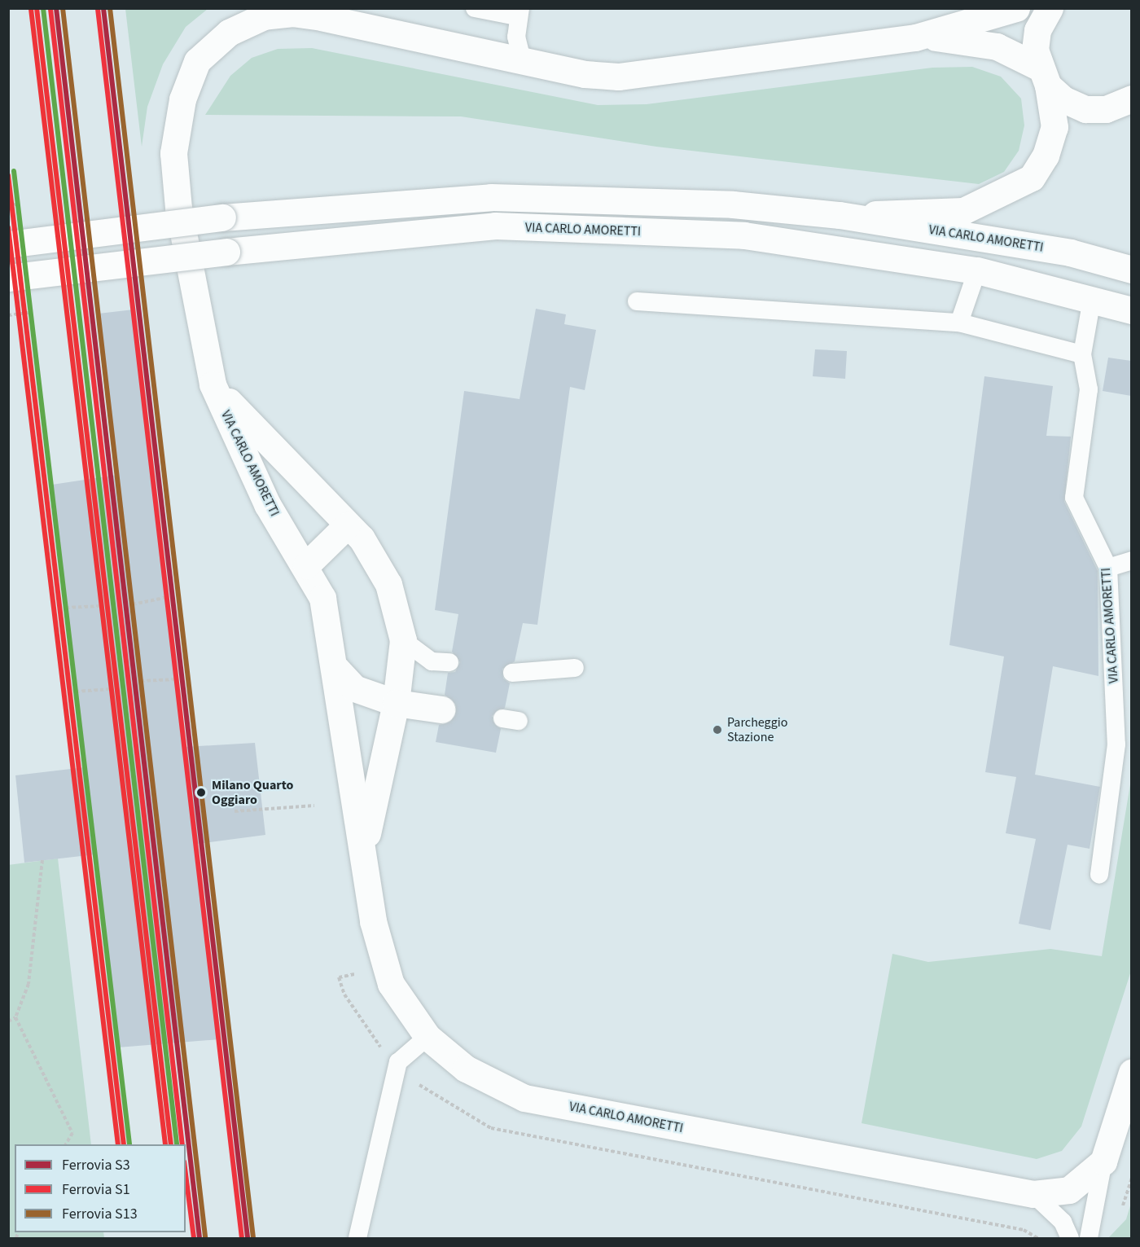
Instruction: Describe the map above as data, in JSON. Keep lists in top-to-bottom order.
{
  "streets": {
    "street": ["VIA CARLO AMORETTI"]
  },
  "places": ["Parcheggio Stazione", "Milano Quarto Oggiaro"],
  "lines": ["rail line S3", "rail line S13", "rail line S1"],
  "legend": ["Ferrovia S3", "Ferrovia S1", "Ferrovia S13"]
}
